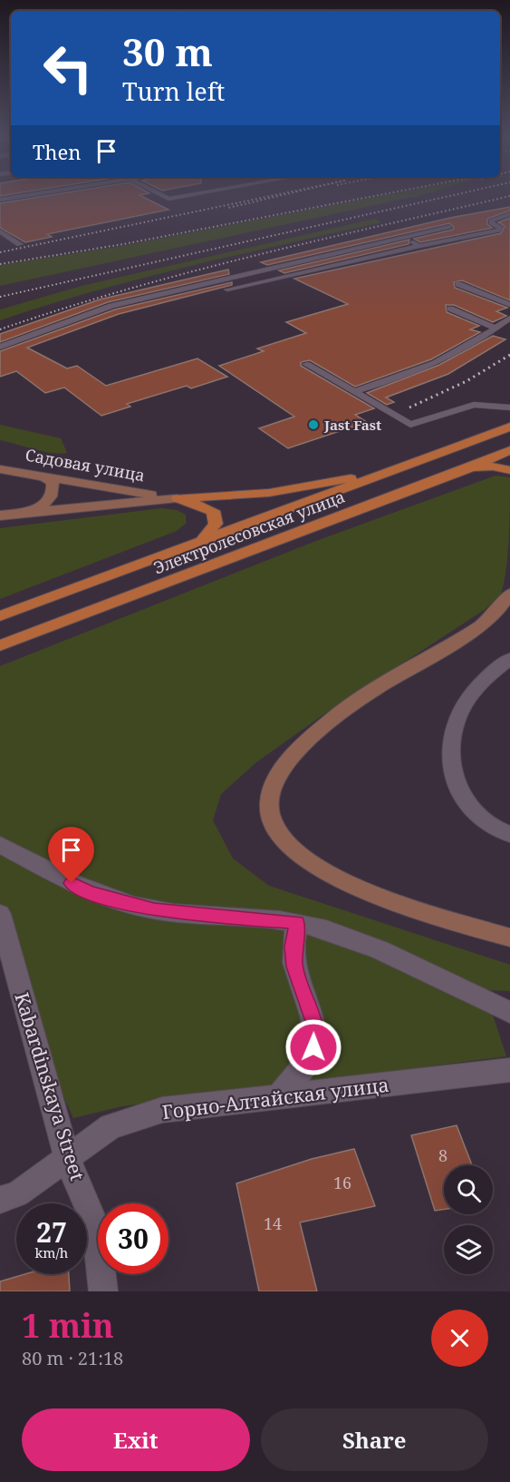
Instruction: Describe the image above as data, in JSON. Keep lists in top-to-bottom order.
{
  "streets": {
    "main road": ["Садовая улица", "Электролесовская улица"],
    "street": ["Kabardinskaya Street", "Горно-Алтайская улица"]
  },
  "crossings": [
    ["Kabardinskaya Street", "Горно-Алтайская улица"]
  ],
  "places": ["Jast Fast"],
  "house_numbers": ["8", "16", "14"],
  "page": {
    "turn": ["30 m", "Turn left"],
    "then": "Then",
    "speed": "27 km/h",
    "limit": "30",
    "heading": ["1 min", "80 m · 21:18"],
    "buttons": ["Exit", "Share"]
  }
}
